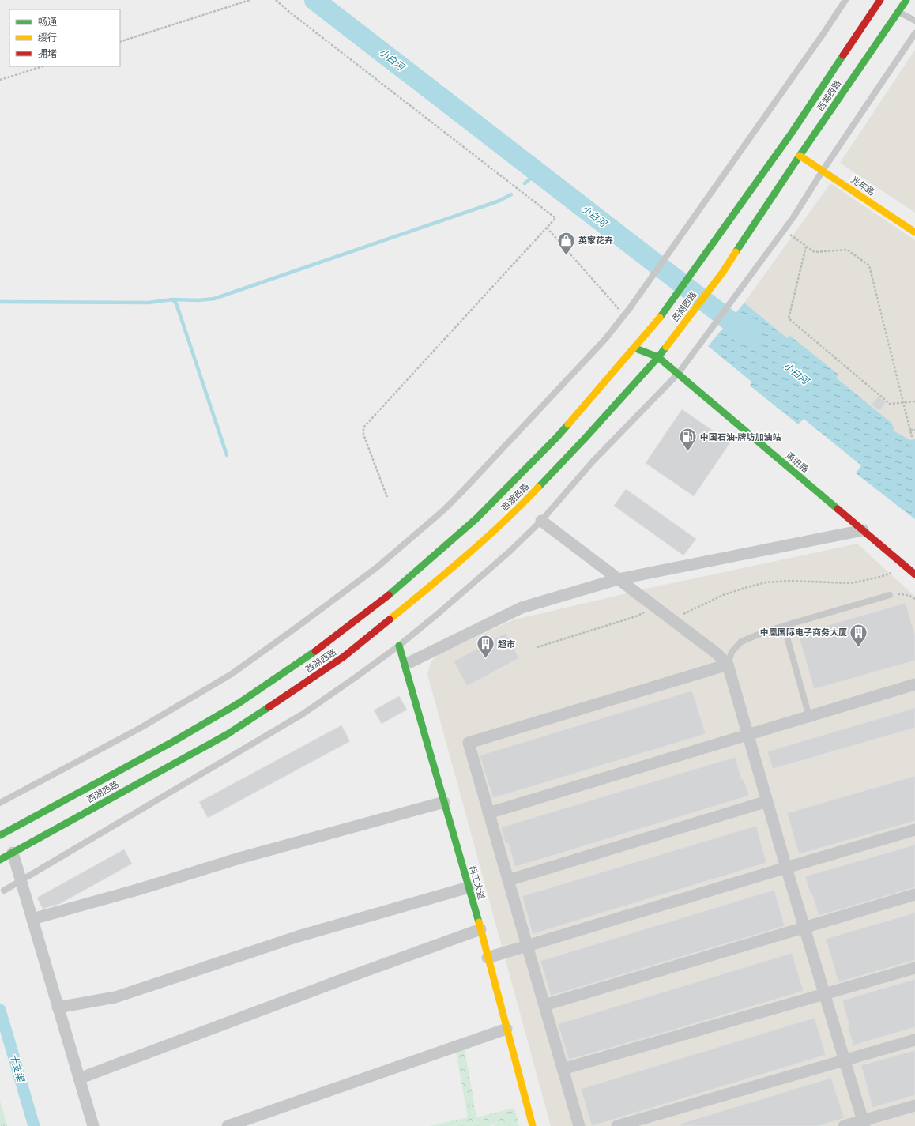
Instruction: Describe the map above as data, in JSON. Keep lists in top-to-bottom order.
{
  "streets": {
    "main road": [
      "西湖西路",
      "光年路",
      "勇进路",
      "科工大道"
    ]
  },
  "crossings": [
    ["西湖西路", "光年路"],
    ["西湖西路", "勇进路"]
  ],
  "water": ["小白河", "十支渠"],
  "places": {
    "shop": ["英家花卉"],
    "fuel station": ["中国石油-牌坊加油站"],
    "building": ["中凰国际电子商务大厦", "超市"]
  },
  "legend": ["畅通", "缓行", "拥堵"]
}
